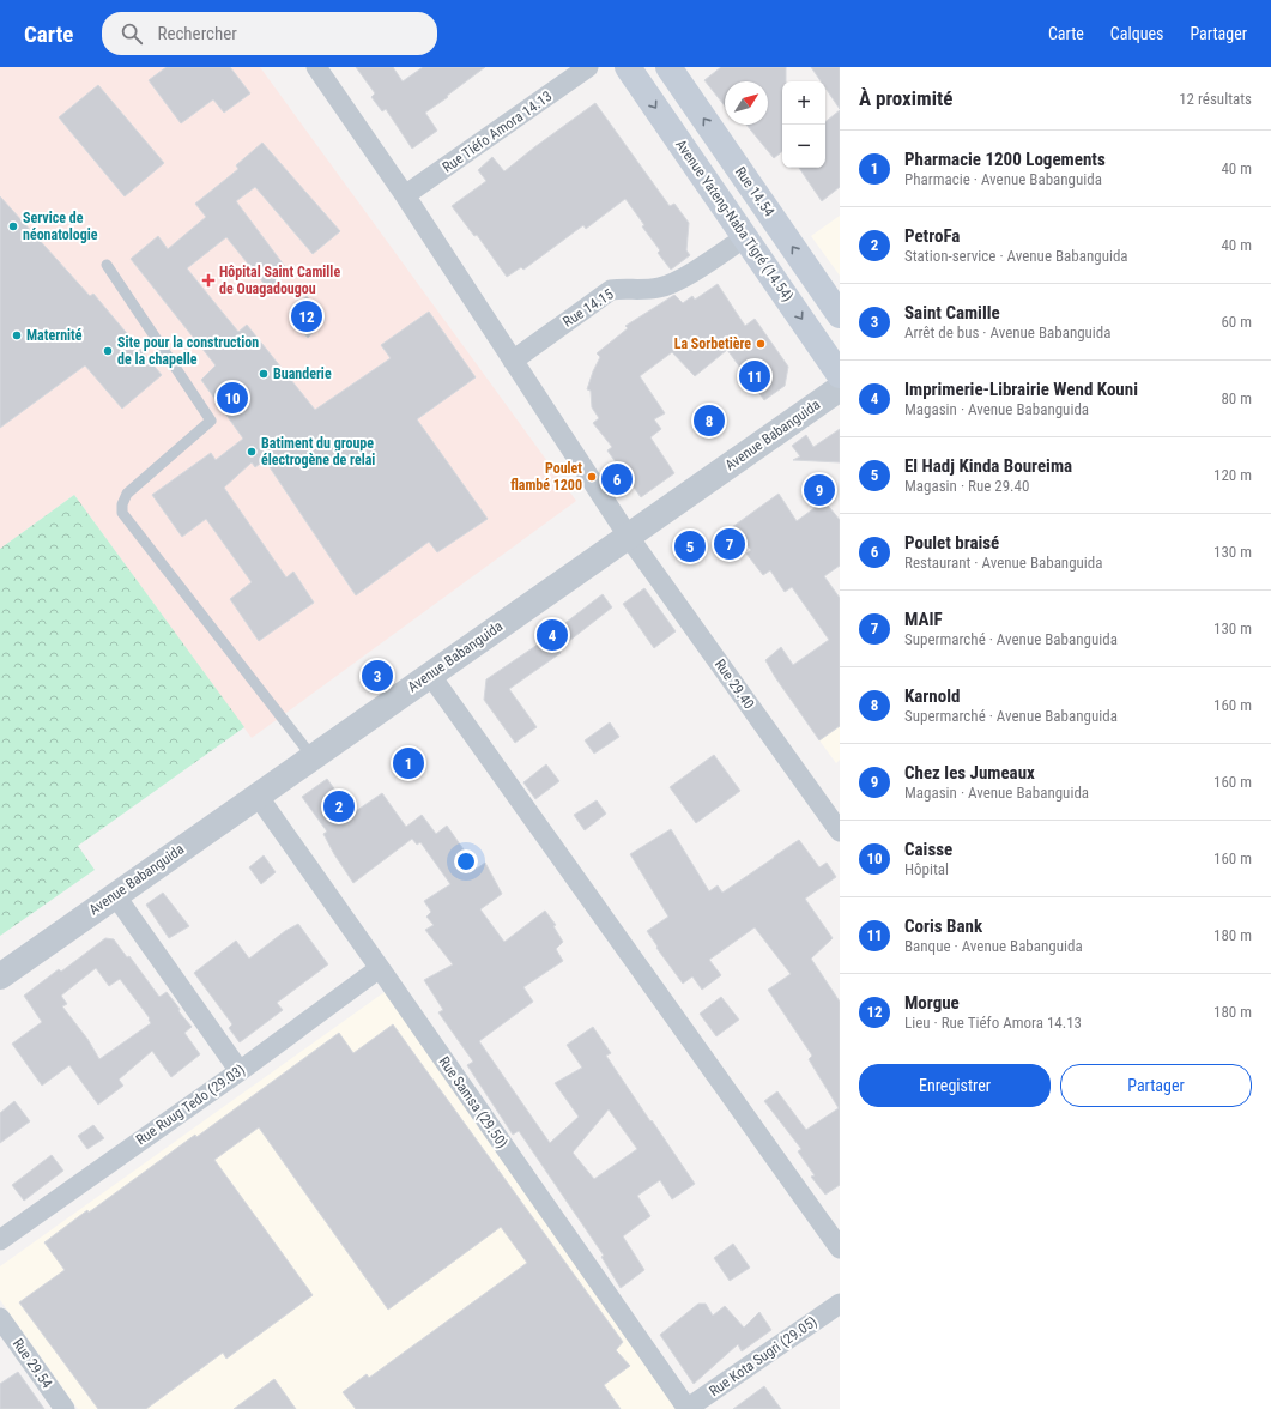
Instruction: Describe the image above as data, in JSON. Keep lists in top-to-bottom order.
{
  "streets": {
    "main road": ["Rue 14.54", "Avenue Yateng-Naba Tigré (14.54)"],
    "street": [
      "Rue Tiéfo Amora 14.13",
      "Rue 14.15",
      "Avenue Babanguida",
      "Rue 29.40",
      "Rue Samsa (29.50)",
      "Rue Ruug Tedo (29.03)",
      "Rue Kota Sugri (29.05)",
      "Rue 29.54"
    ]
  },
  "crossings": [
    ["Rue Tiéfo Amora 14.13", "Rue 29.40"],
    ["Avenue Yateng-Naba Tigré (14.54)", "Rue 14.15"],
    ["Rue 14.15", "Rue 29.40"],
    ["Avenue Babanguida", "Rue 29.40"],
    ["Avenue Babanguida", "Rue Samsa (29.50)"],
    ["Rue Samsa (29.50)", "Rue Ruug Tedo (29.03)"],
    ["Rue Samsa (29.50)", "Rue Kota Sugri (29.05)"]
  ],
  "one_way": ["Rue 14.54", "Avenue Yateng-Naba Tigré (14.54)"],
  "places": {
    "other": [
      "Service de néonatologie",
      "Maternité",
      "La Sorbetière",
      "Site pour la construction de la chapelle",
      "Buanderie",
      "Batiment du groupe électrogène de relai",
      "Poulet flambé 1200"
    ],
    "health": ["Hôpital Saint Camille de Ouagadougou"]
  },
  "north": "top right",
  "page": {
    "header": "Carte",
    "search": "Rechercher",
    "nav": ["Carte", "Calques", "Partager"],
    "heading": ["À proximité", "12 résultats"],
    "map_buttons": ["+", "−"],
    "list": [
      {
        "mark": "1",
        "name": "Pharmacie 1200 Logements",
        "note": "Pharmacie · Avenue Babanguida",
        "value": "40 m"
      },
      {
        "mark": "2",
        "name": "PetroFa",
        "note": "Station-service · Avenue Babanguida",
        "value": "40 m"
      },
      {
        "mark": "3",
        "name": "Saint Camille",
        "note": "Arrêt de bus · Avenue Babanguida",
        "value": "60 m"
      },
      {
        "mark": "4",
        "name": "Imprimerie-Librairie Wend Kouni",
        "note": "Magasin · Avenue Babanguida",
        "value": "80 m"
      },
      {
        "mark": "5",
        "name": "El Hadj Kinda Boureima",
        "note": "Magasin · Rue 29.40",
        "value": "120 m"
      },
      {
        "mark": "6",
        "name": "Poulet braisé",
        "note": "Restaurant · Avenue Babanguida",
        "value": "130 m"
      },
      {
        "mark": "7",
        "name": "MAIF",
        "note": "Supermarché · Avenue Babanguida",
        "value": "130 m"
      },
      {
        "mark": "8",
        "name": "Karnold",
        "note": "Supermarché · Avenue Babanguida",
        "value": "160 m"
      },
      {
        "mark": "9",
        "name": "Chez les Jumeaux",
        "note": "Magasin · Avenue Babanguida",
        "value": "160 m"
      },
      {
        "mark": "10",
        "name": "Caisse",
        "note": "Hôpital",
        "value": "160 m"
      },
      {
        "mark": "11",
        "name": "Coris Bank",
        "note": "Banque · Avenue Babanguida",
        "value": "180 m"
      },
      {
        "mark": "12",
        "name": "Morgue",
        "note": "Lieu · Rue Tiéfo Amora 14.13",
        "value": "180 m"
      }
    ],
    "pins": [
      "12",
      "11",
      "10",
      "8",
      "6",
      "9",
      "7",
      "5",
      "4",
      "3",
      "1",
      "2"
    ],
    "buttons": ["Enregistrer", "Partager"]
  }
}
